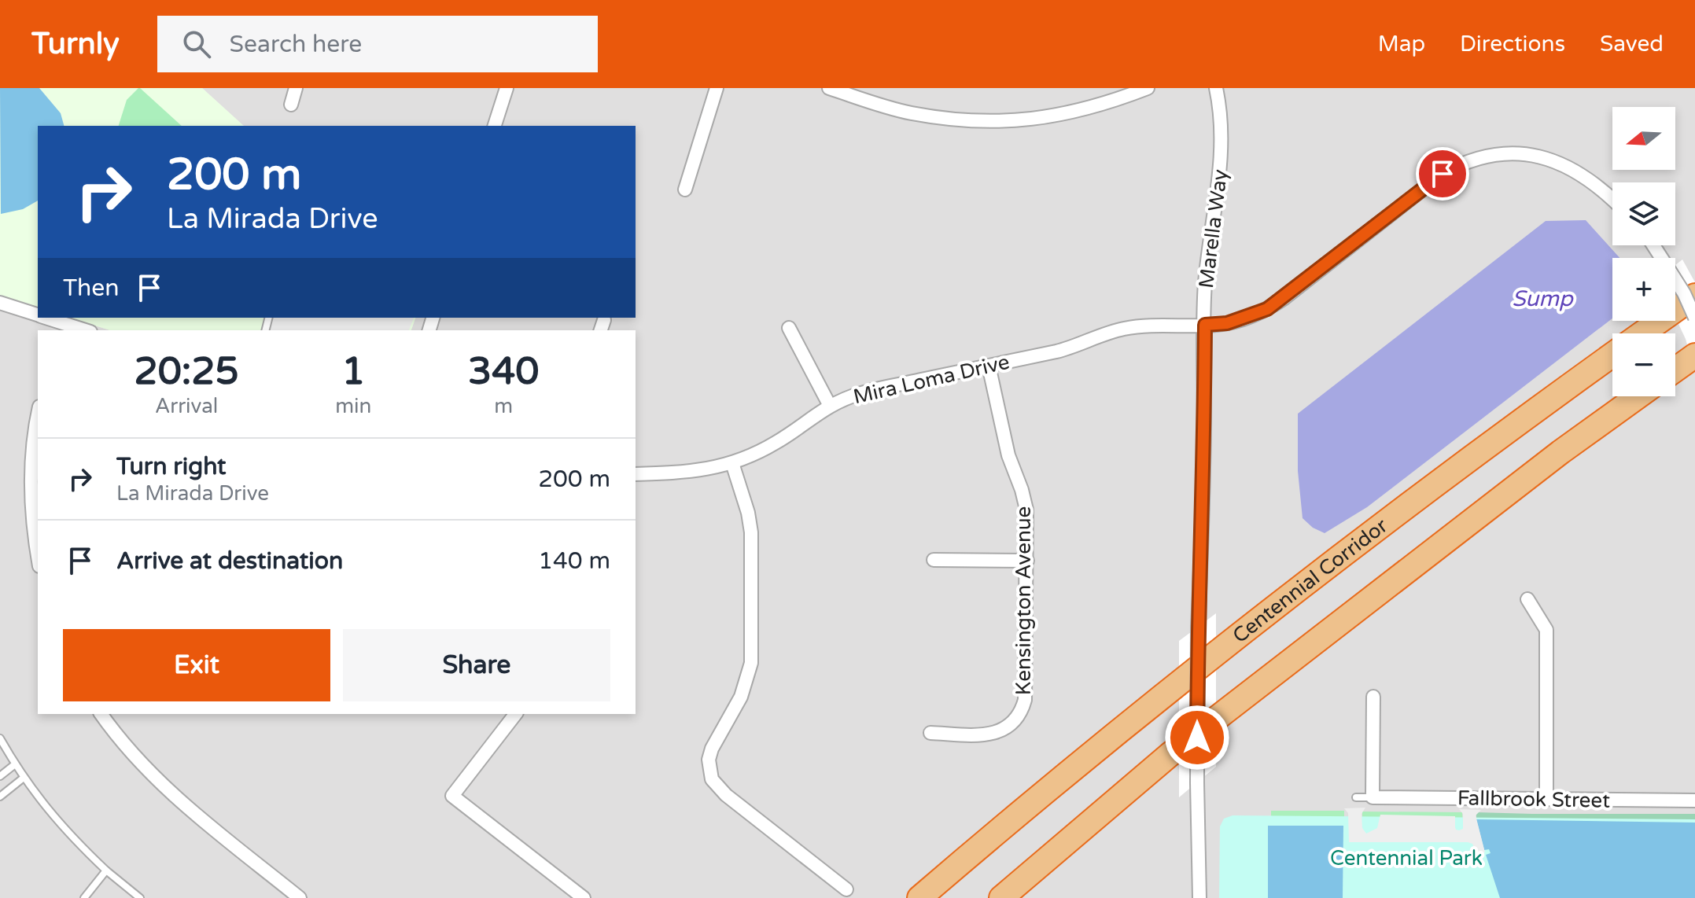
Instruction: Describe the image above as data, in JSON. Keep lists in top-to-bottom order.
{
  "streets": {
    "highway": ["Centennial Corridor"],
    "street": [
      "Marella Way",
      "Mira Loma Drive",
      "Kensington Avenue",
      "Fallbrook Street"
    ]
  },
  "crossings": [
    ["Marella Way", "Mira Loma Drive"],
    ["Mira Loma Drive", "Kensington Avenue"]
  ],
  "water": ["Sump"],
  "parks": ["Centennial Park"],
  "north": "left",
  "page": {
    "header": "Turnly",
    "search": "Search here",
    "nav": ["Map", "Directions", "Saved"],
    "map_buttons": ["+", "−"],
    "turn": ["200 m", "La Mirada Drive"],
    "then": "Then",
    "eta": [
      "20:25",
      "Arrival",
      "1",
      "min",
      "340",
      "m"
    ],
    "list": [
      {
        "name": "Turn right",
        "note": "La Mirada Drive",
        "value": "200 m"
      },
      {
        "name": "Arrive at destination",
        "value": "140 m"
      }
    ],
    "buttons": ["Exit", "Share"]
  }
}
